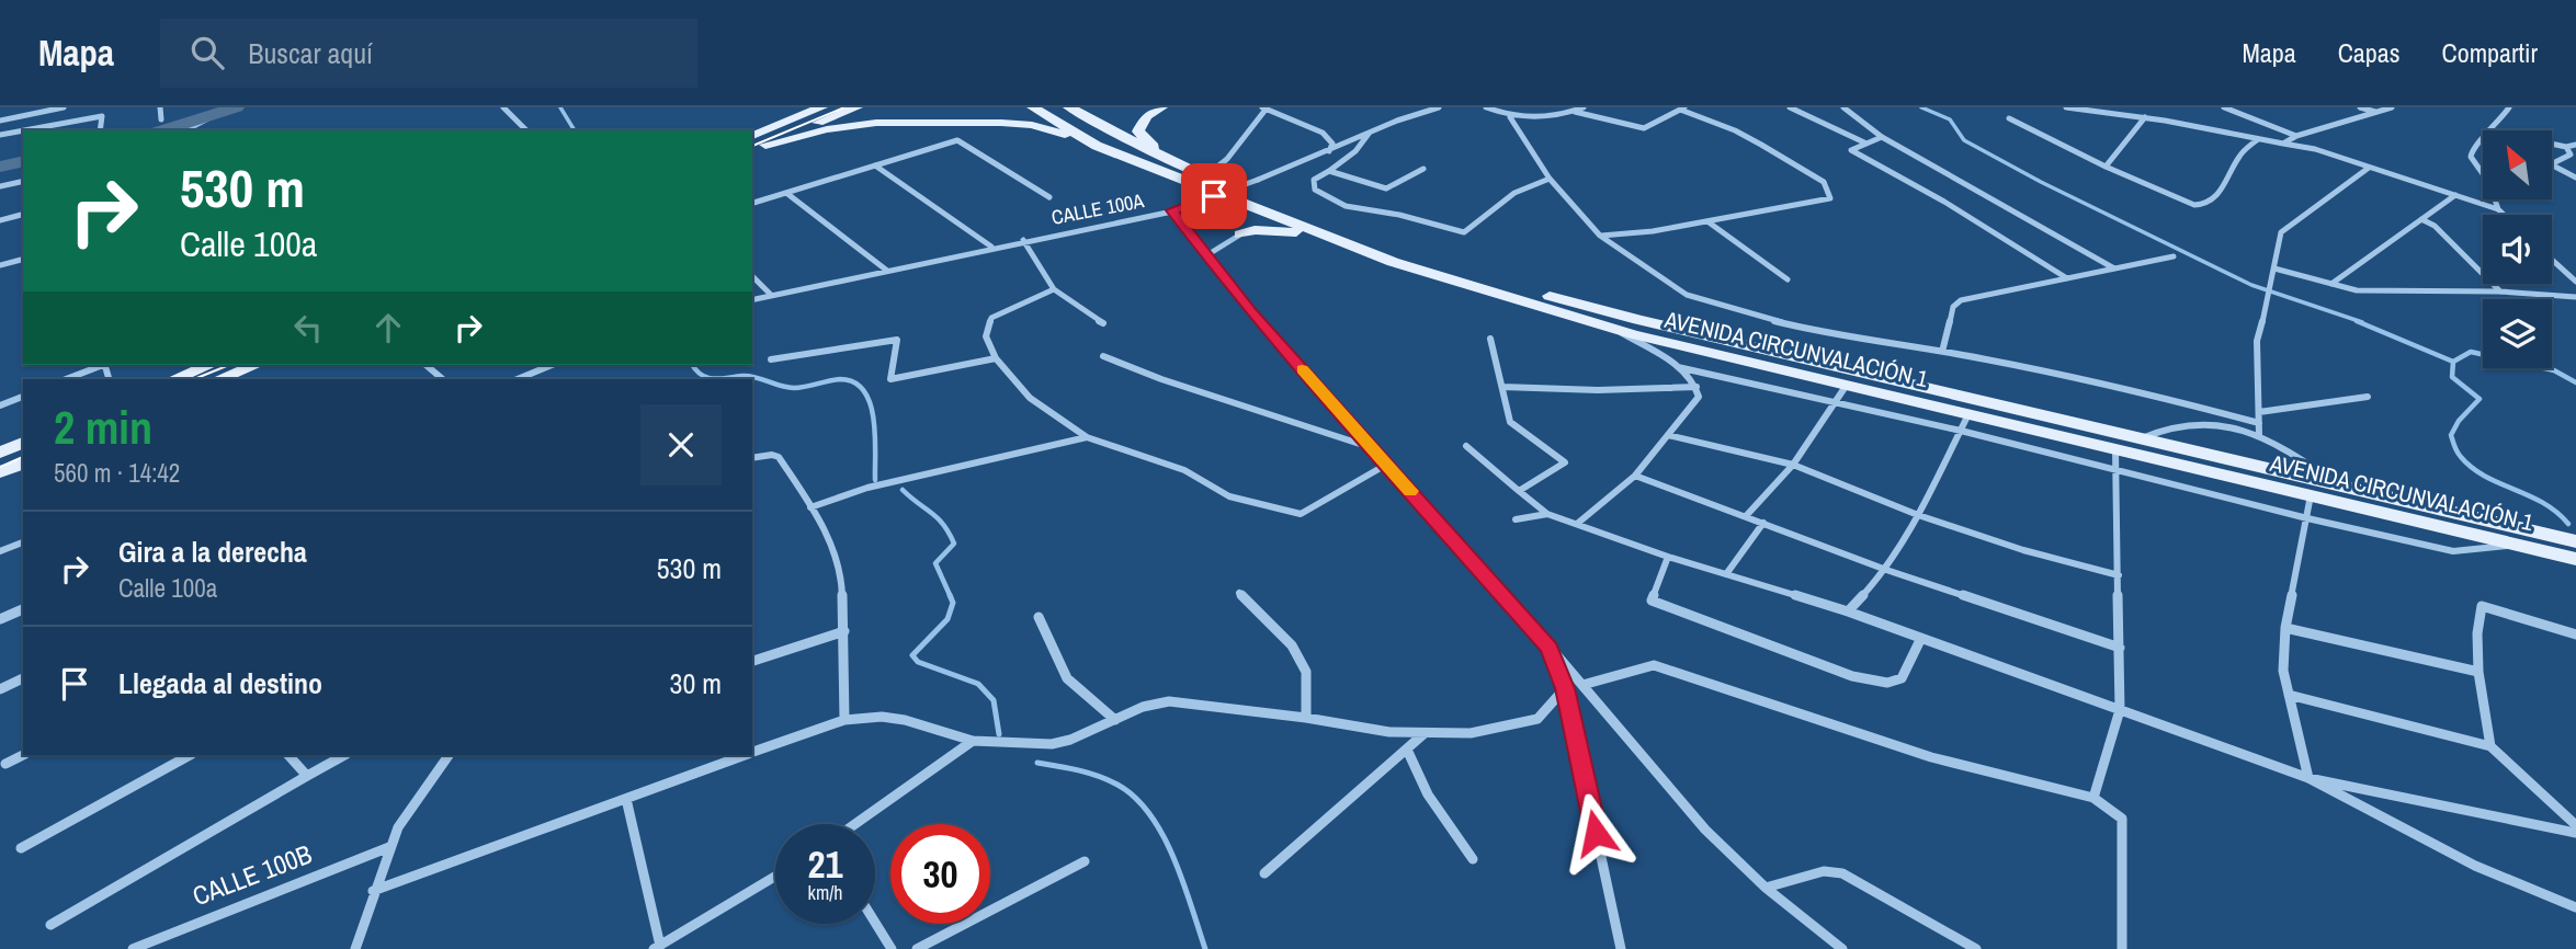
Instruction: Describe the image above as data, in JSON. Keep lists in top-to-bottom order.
{
  "streets": {
    "main road": ["AVENIDA CIRCUNVALACIÓN 1"],
    "street": ["CALLE 100A", "CALLE 100B"]
  },
  "north": "top left",
  "page": {
    "header": "Mapa",
    "search": "Buscar aquí",
    "nav": ["Mapa", "Capas", "Compartir"],
    "turn": ["530 m", "Calle 100a"],
    "heading": ["2 min", "560 m · 14:42"],
    "list": [
      {
        "name": "Gira a la derecha",
        "note": "Calle 100a",
        "value": "530 m"
      },
      {
        "name": "Llegada al destino",
        "value": "30 m"
      }
    ],
    "speed": "21 km/h",
    "limit": "30"
  }
}
